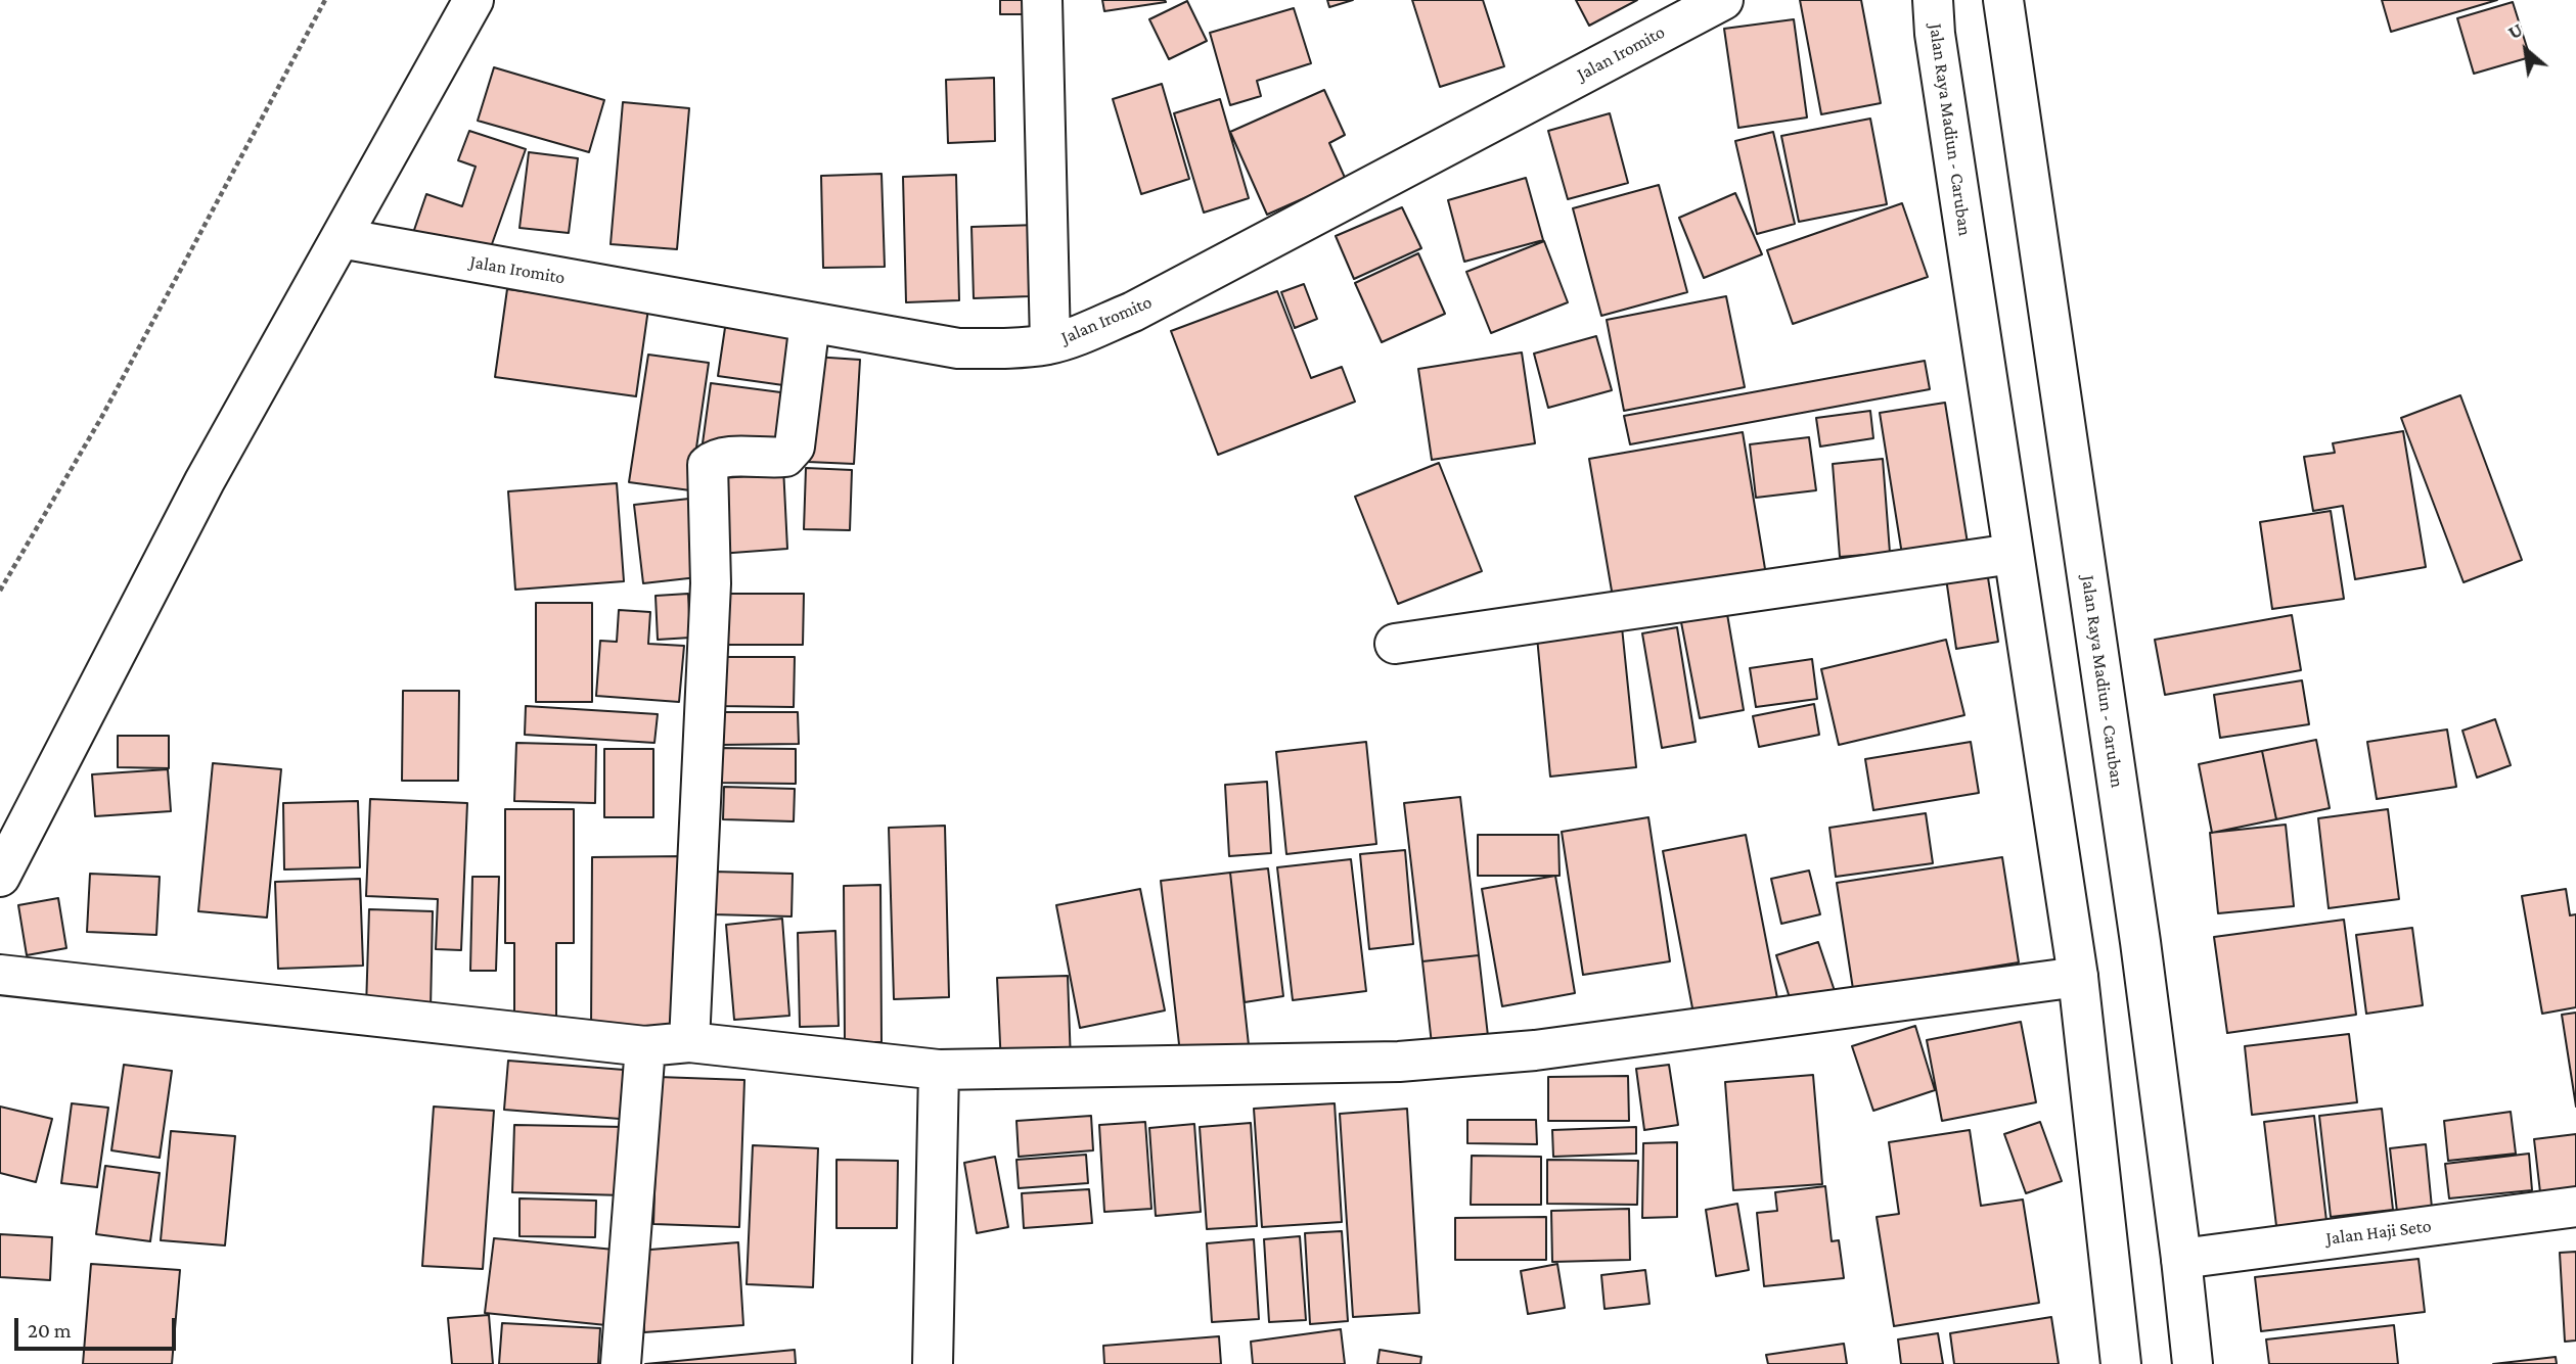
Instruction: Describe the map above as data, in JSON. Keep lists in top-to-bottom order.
{
  "streets": {
    "main road": ["Jalan Iromito", "Jalan Raya Madiun - Caruban", "Jalan Haji Seto"]
  },
  "crossings": [
    ["Jalan Raya Madiun - Caruban", "Jalan Haji Seto"]
  ],
  "scale_bar": "20 m",
  "north": "top left"
}
